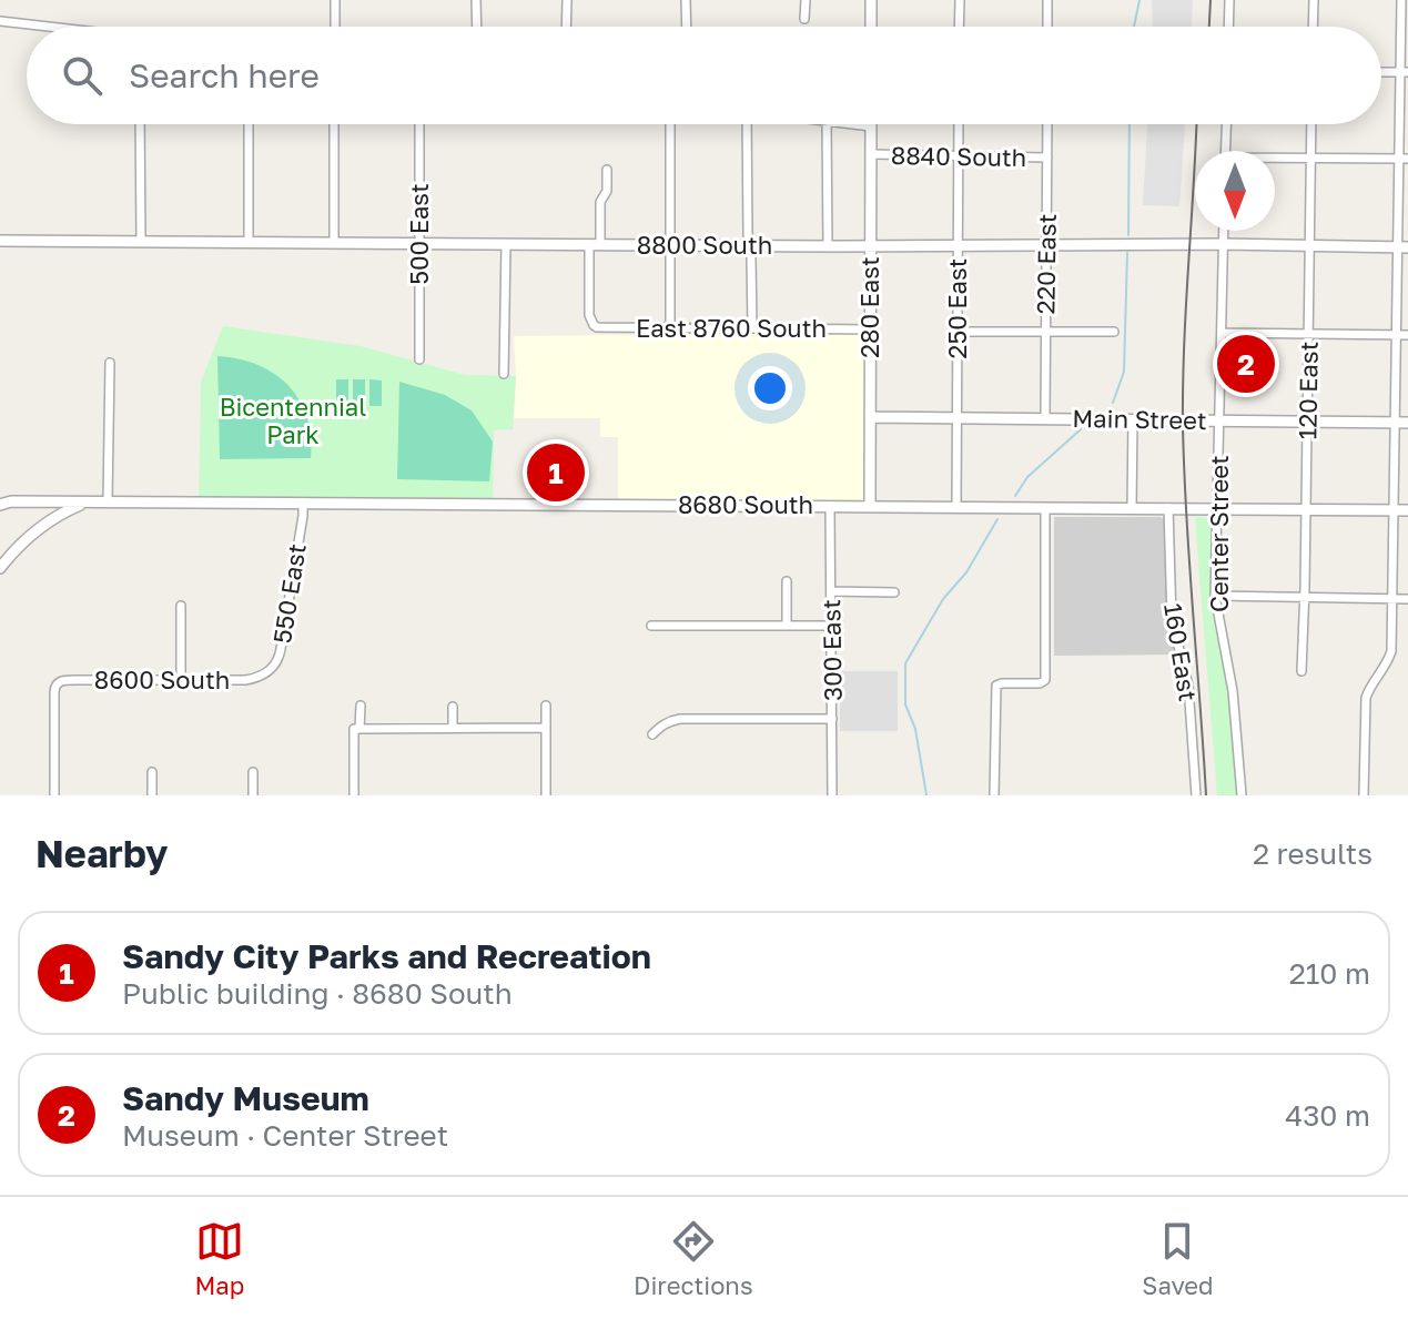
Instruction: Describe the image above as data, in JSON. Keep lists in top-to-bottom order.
{
  "streets": {
    "street": [
      "8840 South",
      "500 East",
      "8800 South",
      "220 East",
      "280 East",
      "250 East",
      "East 8760 South",
      "120 East",
      "Main Street",
      "8680 South",
      "Center Street",
      "550 East",
      "300 East",
      "160 East",
      "8600 South"
    ]
  },
  "crossings": [
    ["8840 South", "220 East"],
    ["8840 South", "280 East"],
    ["8840 South", "250 East"],
    ["500 East", "8800 South"],
    ["8800 South", "220 East"],
    ["8800 South", "280 East"],
    ["8800 South", "250 East"],
    ["8800 South", "East 8760 South"],
    ["8800 South", "120 East"],
    ["8800 South", "Center Street"],
    ["220 East", "Main Street"],
    ["280 East", "East 8760 South"],
    ["280 East", "Main Street"],
    ["280 East", "8680 South"],
    ["250 East", "Main Street"],
    ["250 East", "8680 South"],
    ["120 East", "Main Street"],
    ["120 East", "8680 South"],
    ["Main Street", "Center Street"],
    ["8680 South", "Center Street"],
    ["8680 South", "550 East"],
    ["8680 South", "300 East"],
    ["8680 South", "160 East"],
    ["550 East", "8600 South"]
  ],
  "parks": ["Bicentennial Park"],
  "north": "bottom",
  "page": {
    "search": "Search here",
    "pins": ["2", "1"],
    "heading": ["Nearby", "2 results"],
    "list": [
      {
        "mark": "1",
        "name": "Sandy City Parks and Recreation",
        "note": "Public building · 8680 South",
        "value": "210 m"
      },
      {
        "mark": "2",
        "name": "Sandy Museum",
        "note": "Museum · Center Street",
        "value": "430 m"
      }
    ],
    "nav": ["Map", "Directions", "Saved"]
  }
}
